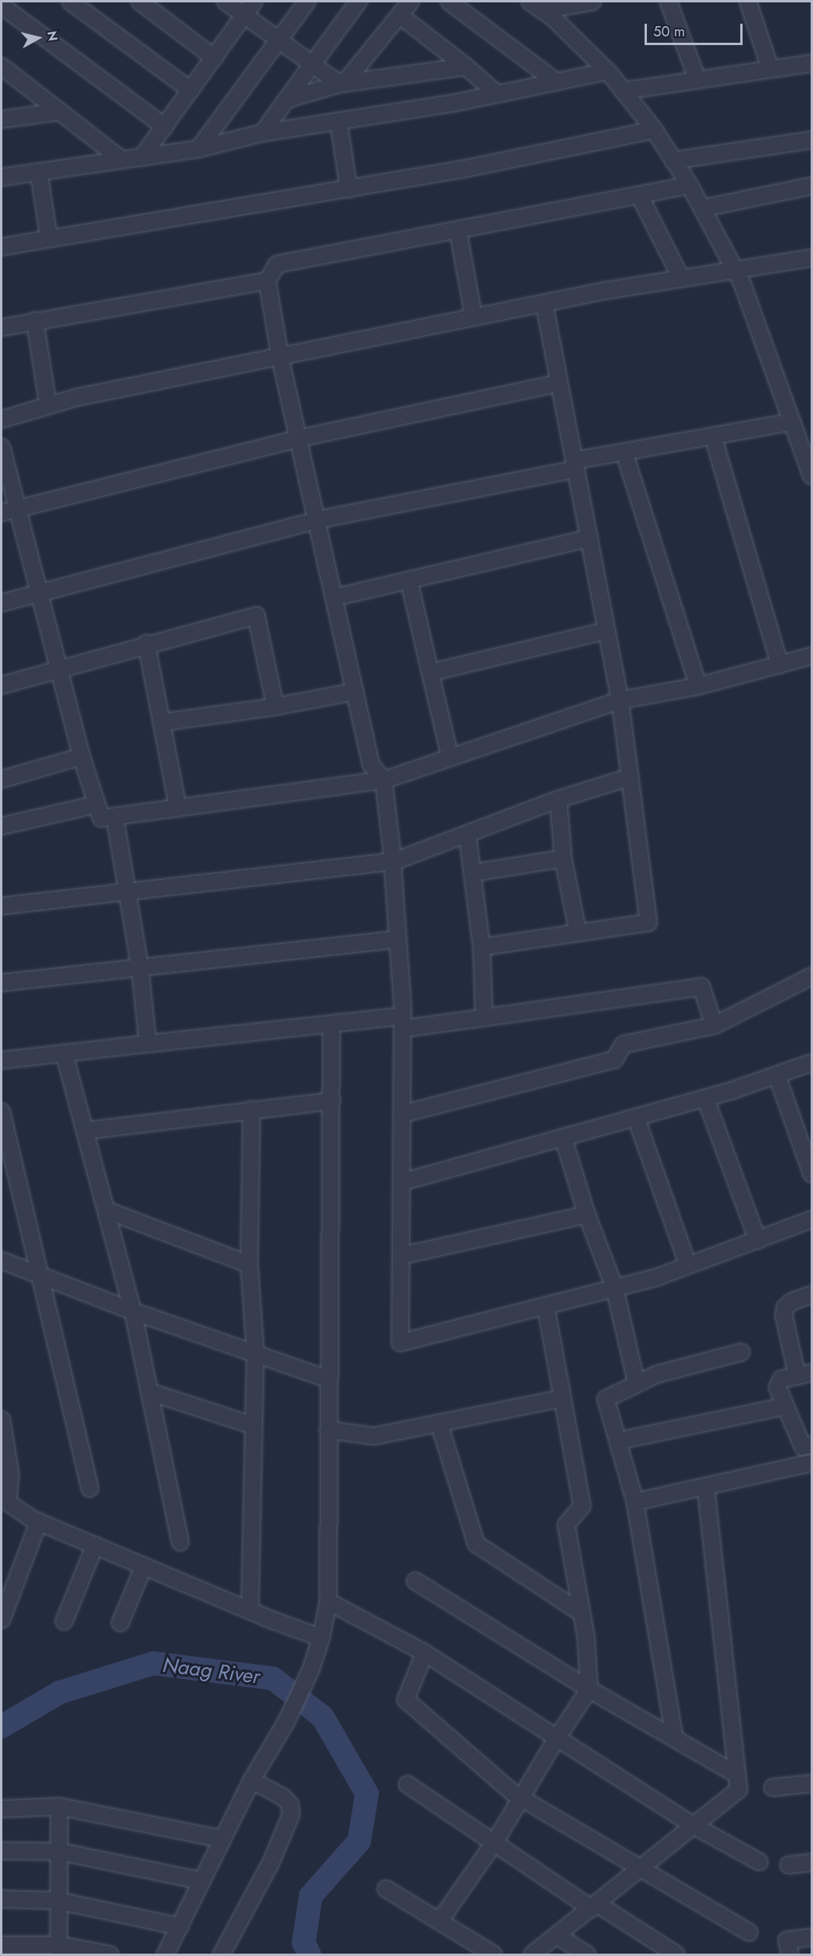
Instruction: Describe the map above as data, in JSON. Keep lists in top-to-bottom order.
{
  "water": ["Naag River"],
  "scale_bar": "50 m",
  "north": "right"
}
